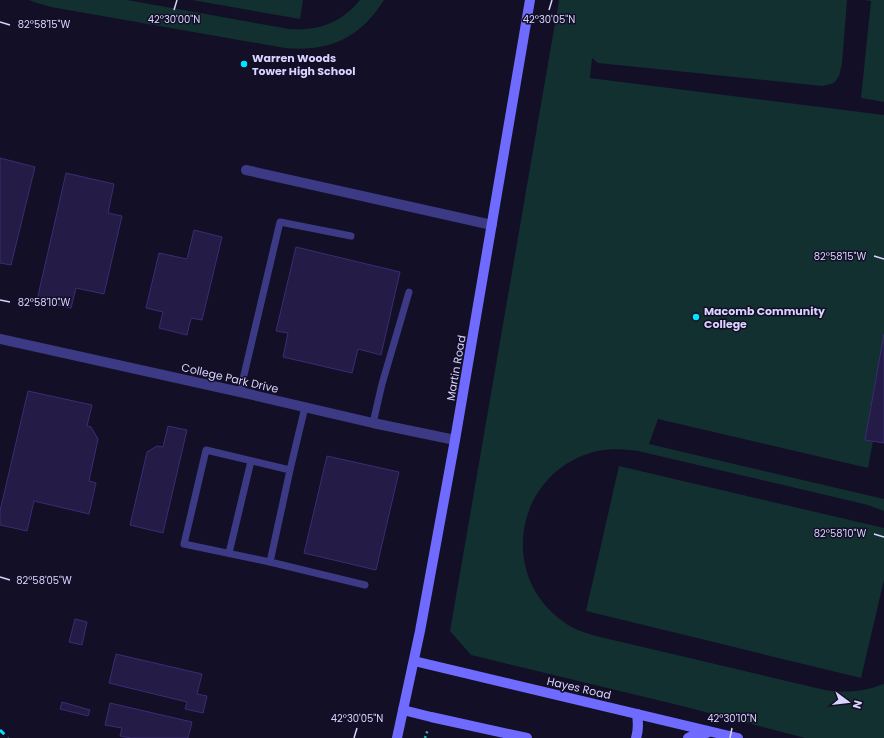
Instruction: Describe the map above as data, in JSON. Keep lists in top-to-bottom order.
{
  "streets": {
    "street": ["Martin Road", "College Park Drive", "Hayes Road"]
  },
  "crossings": [
    ["Martin Road", "College Park Drive"],
    ["Martin Road", "Hayes Road"]
  ],
  "places": ["Warren Woods Tower High School", "Macomb Community College"],
  "north": "right",
  "coordinates": [
    "42°30'00\"N",
    "42°30'05\"N",
    "82°58'15\"W",
    "82°58'10\"W",
    "82°58'05\"W",
    "42°30'10\"N"
  ]
}
